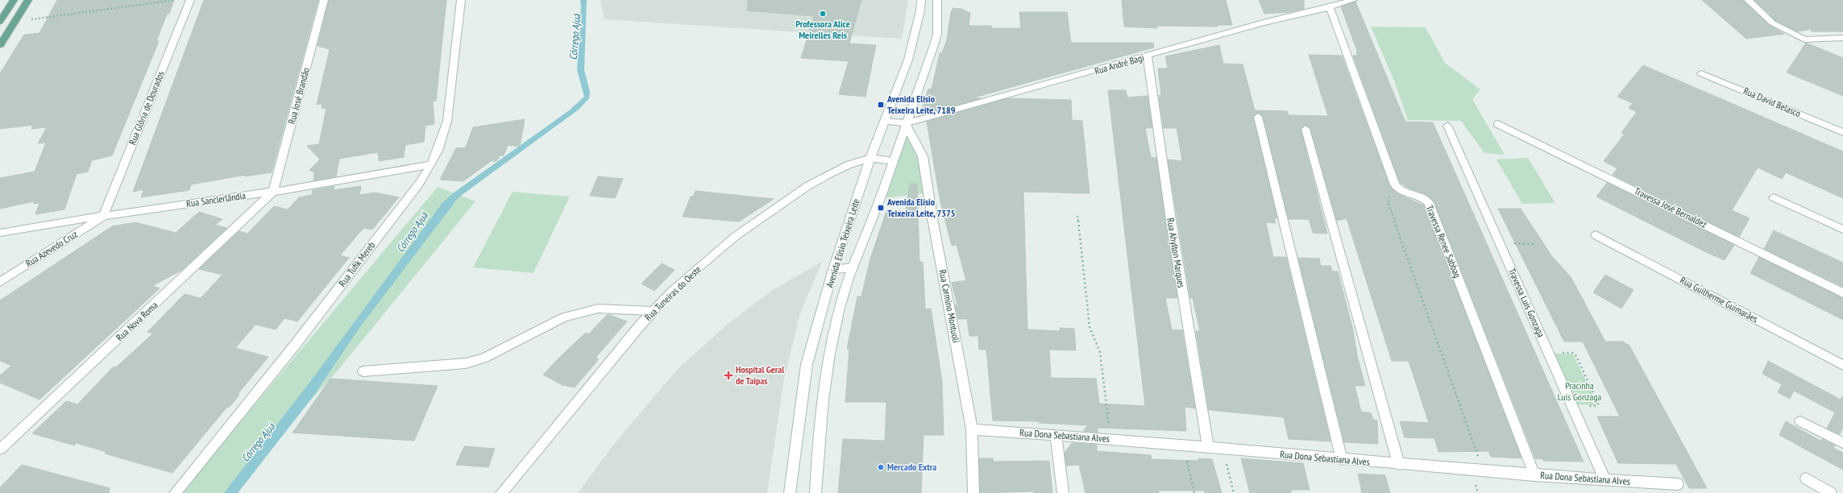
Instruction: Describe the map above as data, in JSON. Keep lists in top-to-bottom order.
{
  "streets": {
    "street": [
      "Rua André Bagi",
      "Rua José Brandão",
      "Rua David Belasco",
      "Rua Glória de Dourados",
      "Rua Sanclerlândia",
      "Travessa José Bernaldez",
      "Travessa Renee Sabbag",
      "Avenida Elísio Teixeira Leite",
      "Rua Azevedo Cruz",
      "Rua Ahylton Marques",
      "Rua Tufik Mereb",
      "Rua Tuneiras do Oeste",
      "Rua Guilherme Guimarães",
      "Travessa Luis Gonzaga",
      "Rua Carmino Montuoli",
      "Rua Nova Roma",
      "Rua Dona Sebastiana Alves"
    ]
  },
  "crossings": [
    ["Rua André Bagi", "Avenida Elísio Teixeira Leite"],
    ["Rua André Bagi", "Rua Ahylton Marques"],
    ["Rua André Bagi", "Rua Carmino Montuoli"],
    ["Rua José Brandão", "Rua Sanclerlândia"],
    ["Rua José Brandão", "Rua Nova Roma"],
    ["Rua Glória de Dourados", "Rua Sanclerlândia"],
    ["Rua Glória de Dourados", "Rua Azevedo Cruz"],
    ["Rua Sanclerlândia", "Rua Azevedo Cruz"],
    ["Rua Sanclerlândia", "Rua Tufik Mereb"],
    ["Rua Sanclerlândia", "Rua Nova Roma"],
    ["Travessa Renee Sabbag", "Rua Dona Sebastiana Alves"],
    ["Avenida Elísio Teixeira Leite", "Rua Tuneiras do Oeste"],
    ["Avenida Elísio Teixeira Leite", "Rua Carmino Montuoli"],
    ["Rua Ahylton Marques", "Rua Dona Sebastiana Alves"],
    ["Travessa Luis Gonzaga", "Rua Dona Sebastiana Alves"],
    ["Rua Carmino Montuoli", "Rua Dona Sebastiana Alves"]
  ],
  "water": ["Córrego Ajuá"],
  "parks": ["Pracinha Luis Gonzaga"],
  "places": {
    "other": ["Professora Alice Meirelles Reis", "Mercado Extra"],
    "transit": ["Avenida Elísio Teixeira Leite, 7189", "Avenida Elísio Teixeira Leite, 7375"],
    "health": ["Hospital Geral de Taipas"]
  }
}
